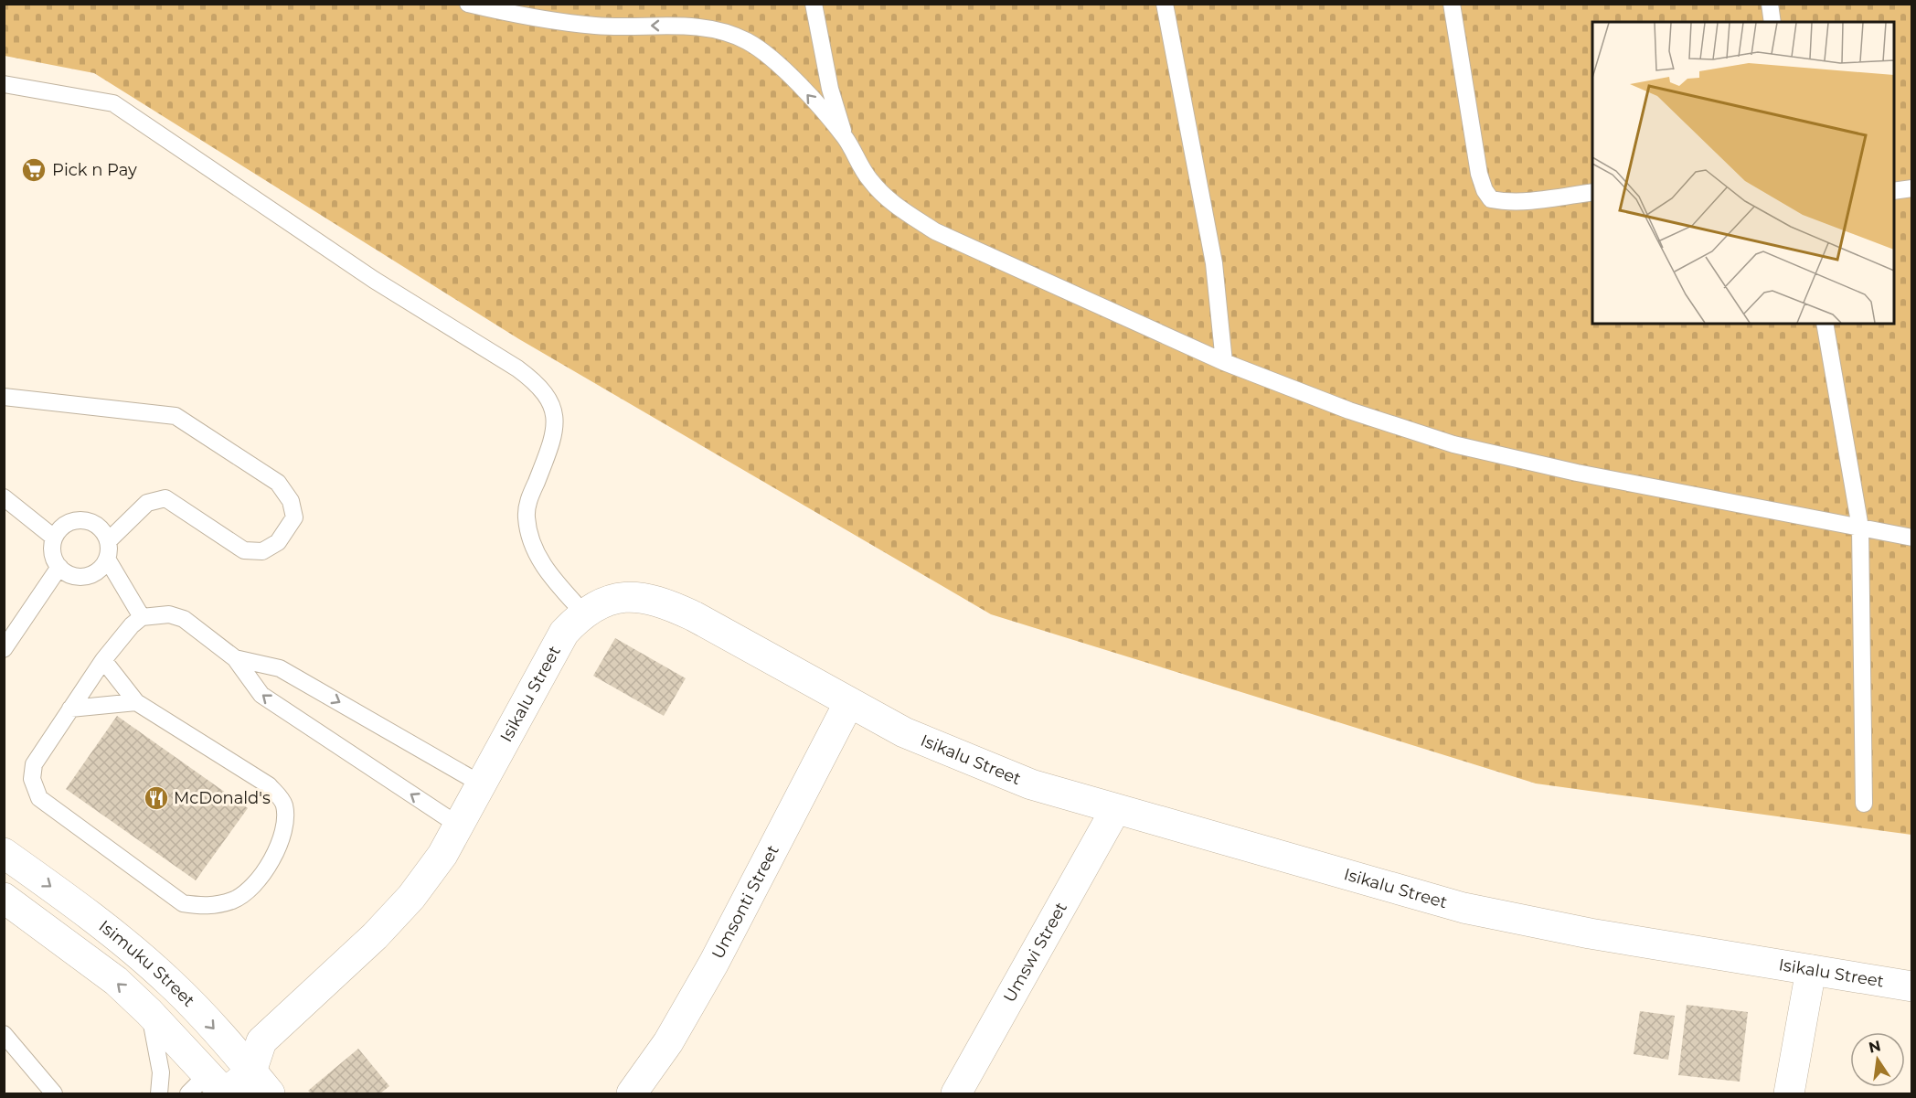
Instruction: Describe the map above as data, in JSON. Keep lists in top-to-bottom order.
{
  "streets": {
    "street": [
      "Isikalu Street",
      "Umsonti Street",
      "Umswi Street",
      "Isimuku Street"
    ]
  },
  "crossings": [
    ["Isikalu Street", "Umsonti Street"],
    ["Isikalu Street", "Umswi Street"],
    ["Isikalu Street", "Isimuku Street"]
  ],
  "places": {
    "supermarket": ["Pick n Pay"],
    "restaurant": ["McDonald's"]
  },
  "north": "top"
}
